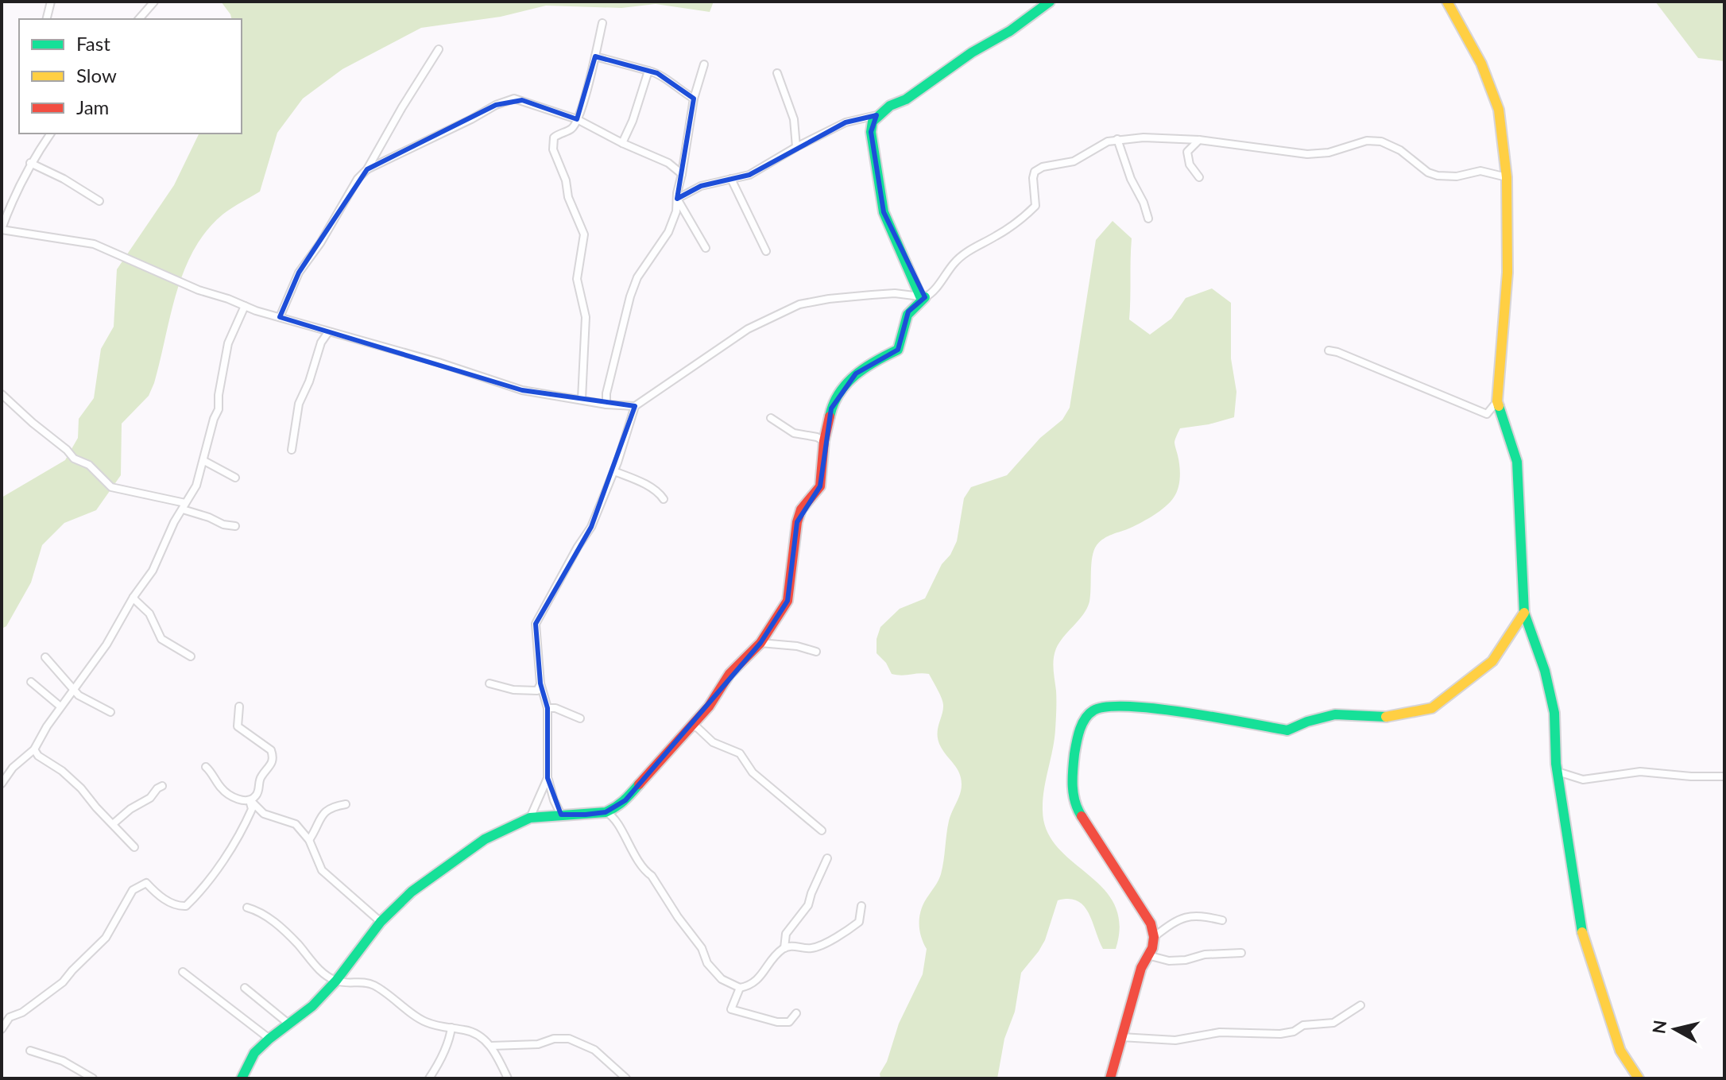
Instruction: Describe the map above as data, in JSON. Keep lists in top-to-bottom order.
{
  "legend": ["Fast", "Slow", "Jam"],
  "north": "left"
}
